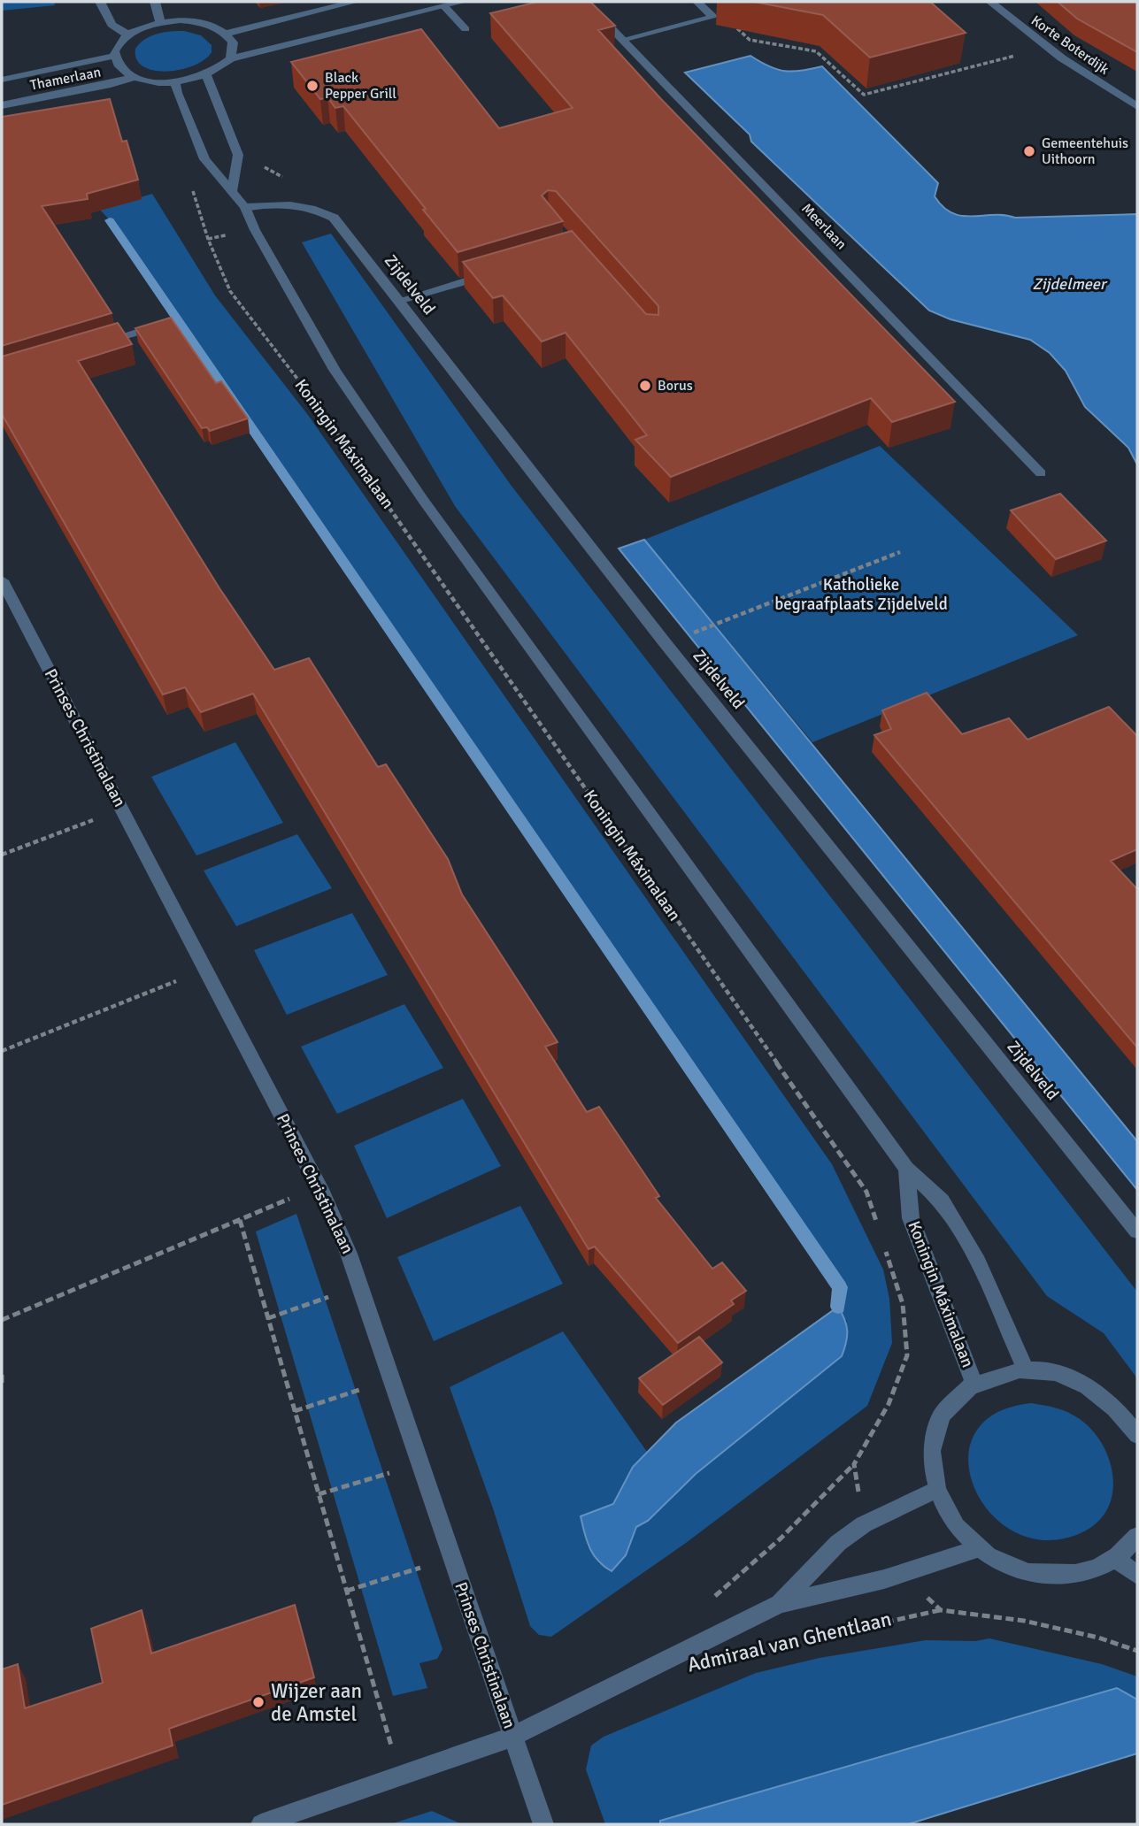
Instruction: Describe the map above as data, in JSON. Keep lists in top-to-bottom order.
{
  "streets": {
    "street": [
      "Korte Boterdijk",
      "Thamerlaan",
      "Meerlaan",
      "Zijdelveld",
      "Koningin Máximalaan",
      "Prinses Christinalaan",
      "Admiraal van Ghentlaan"
    ]
  },
  "crossings": [
    ["Zijdelveld", "Koningin Máximalaan"],
    ["Prinses Christinalaan", "Admiraal van Ghentlaan"]
  ],
  "water": ["Zijdelmeer"],
  "parks": ["Katholieke begraafplaats Zijdelveld"],
  "places": [
    "Black Pepper Grill",
    "Gemeentehuis Uithoorn",
    "Borus",
    "Wijzer aan de Amstel"
  ]
}
